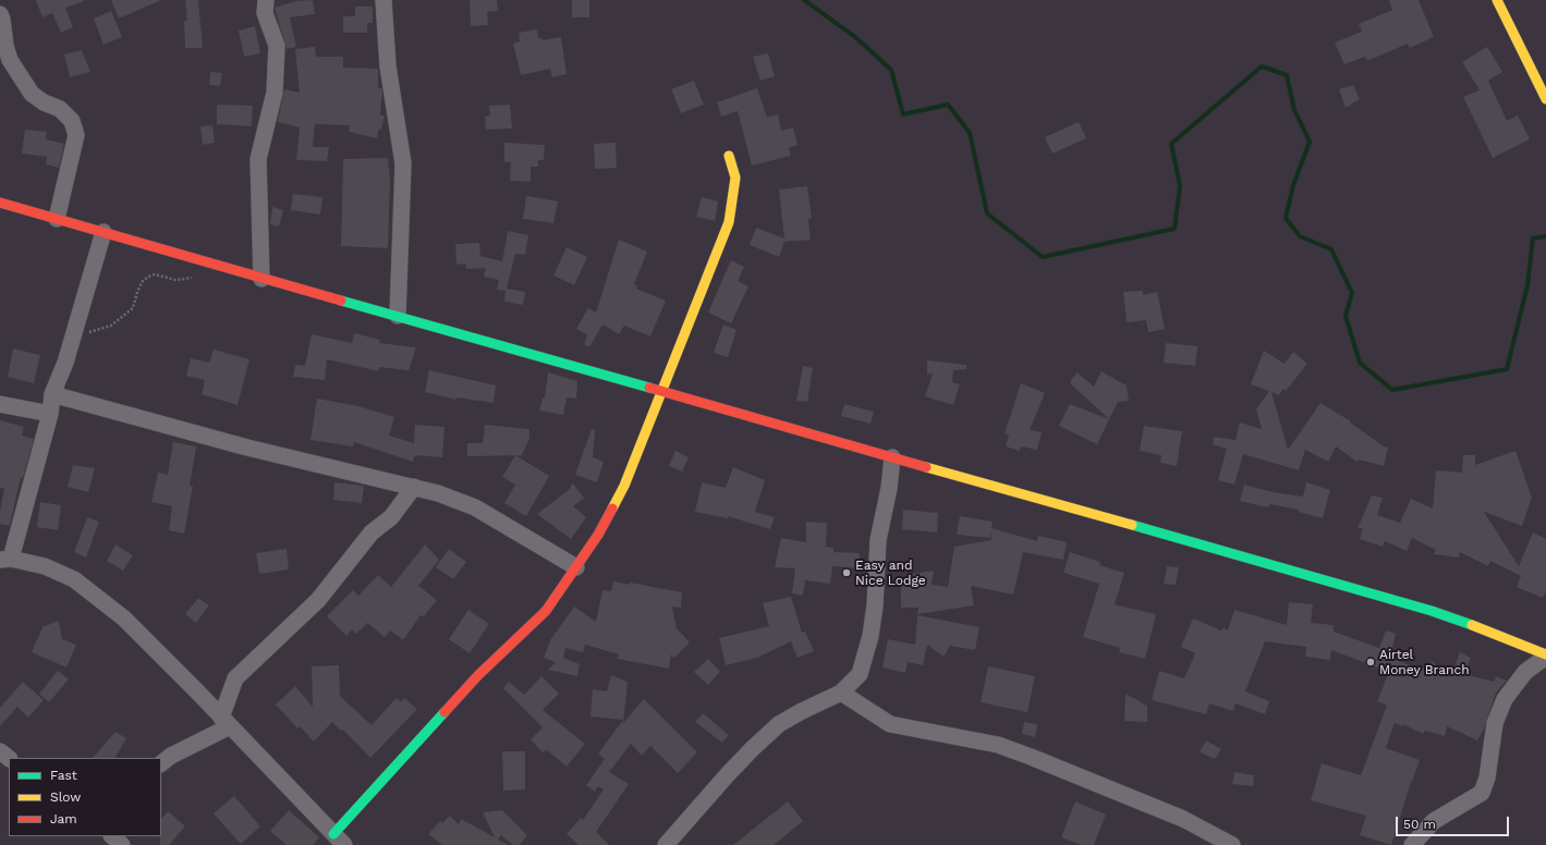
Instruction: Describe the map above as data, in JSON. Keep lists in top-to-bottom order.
{
  "places": ["Easy and Nice Lodge", "Airtel Money Branch"],
  "legend": ["Fast", "Slow", "Jam"],
  "scale_bar": "50 m"
}
